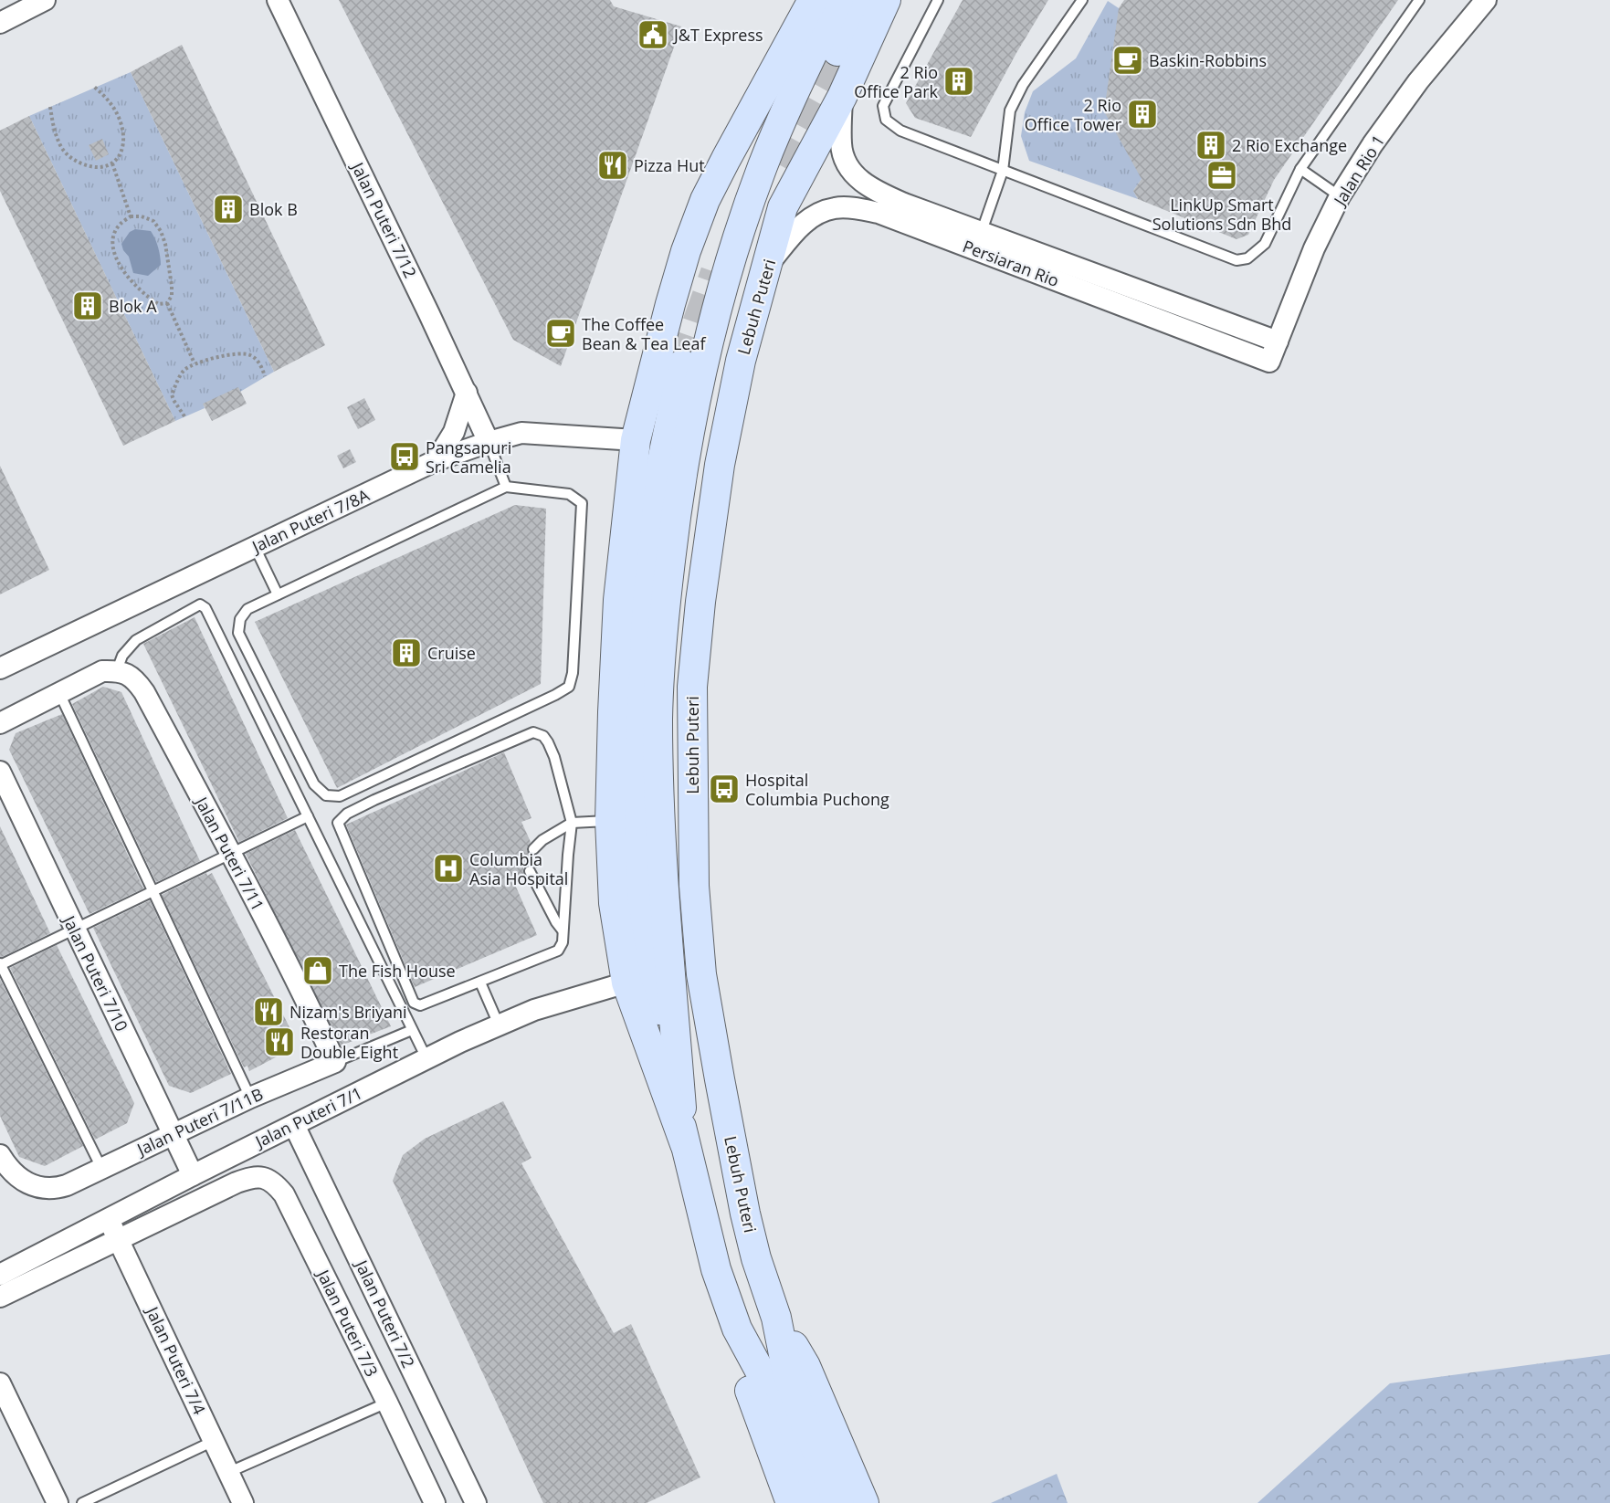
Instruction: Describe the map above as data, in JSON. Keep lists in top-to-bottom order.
{
  "streets": {
    "main road": ["Lebuh Puteri"],
    "street": [
      "Jalan Rio 1",
      "Jalan Puteri 7/12",
      "Persiaran Rio",
      "Jalan Puteri 7/8A",
      "Jalan Puteri 7/11",
      "Jalan Puteri 7/10",
      "Jalan Puteri 7/1",
      "Jalan Puteri 7/11B",
      "Jalan Puteri 7/2",
      "Jalan Puteri 7/3",
      "Jalan Puteri 7/4"
    ]
  },
  "crossings": [
    ["Jalan Rio 1", "Persiaran Rio"],
    ["Jalan Puteri 7/12", "Jalan Puteri 7/8A"],
    ["Persiaran Rio", "Lebuh Puteri"],
    ["Jalan Puteri 7/11", "Jalan Puteri 7/11B"],
    ["Jalan Puteri 7/10", "Jalan Puteri 7/1"],
    ["Jalan Puteri 7/10", "Jalan Puteri 7/11B"],
    ["Jalan Puteri 7/1", "Jalan Puteri 7/2"],
    ["Jalan Puteri 7/1", "Jalan Puteri 7/4"],
    ["Jalan Puteri 7/3", "Jalan Puteri 7/4"]
  ],
  "places": {
    "public building": ["J&T Express"],
    "cafe": ["Baskin-Robbins", "The Coffee Bean & Tea Leaf"],
    "building": [
      "2 Rio Office Park",
      "2 Rio Office Tower",
      "2 Rio Exchange",
      "Blok B",
      "Blok A",
      "Cruise"
    ],
    "restaurant": ["Pizza Hut", "Nizam's Briyani", "Restoran Double Eight"],
    "office": ["LinkUp Smart Solutions Sdn Bhd"],
    "bus stop": ["Pangsapuri Sri Camelia", "Hospital Columbia Puchong"],
    "hospital": ["Columbia Asia Hospital"],
    "shop": ["The Fish House"]
  }
}
